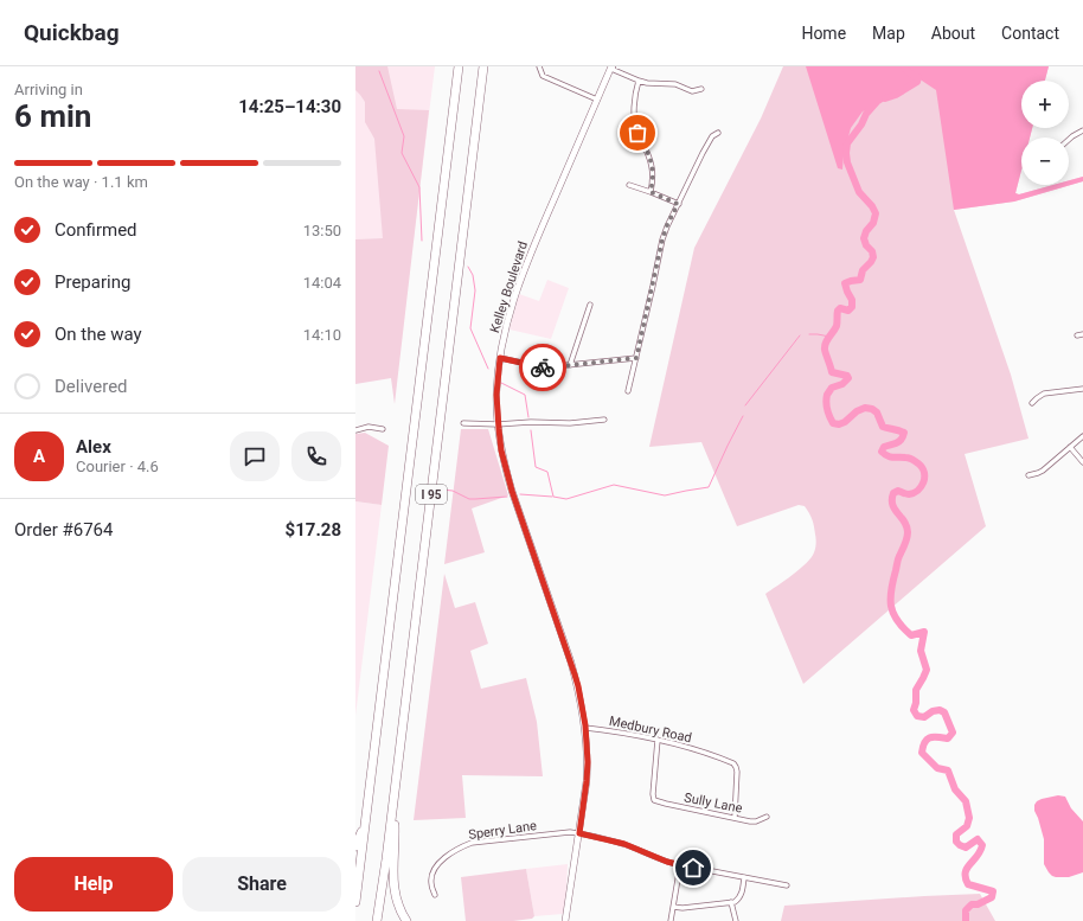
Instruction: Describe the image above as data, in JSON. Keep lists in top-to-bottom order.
{
  "streets": {
    "highway": ["I 95"],
    "main road": ["Kelley Boulevard"],
    "street": ["Medbury Road", "Sully Lane", "Sperry Lane"]
  },
  "crossings": [
    ["Kelley Boulevard", "Medbury Road"],
    ["Kelley Boulevard", "Sperry Lane"],
    ["Medbury Road", "Sully Lane"]
  ],
  "page": {
    "header": "Quickbag",
    "nav": [
      "Home",
      "Map",
      "About",
      "Contact"
    ],
    "heading": ["6 min", "Arriving in", "14:25–14:30"],
    "panel": [
      "Alex",
      "Courier · 4.6",
      "Order #6764",
      "$17.28"
    ],
    "map_buttons": ["+", "−"],
    "bar": "On the way · 1.1 km",
    "list": [
      ["Confirmed", "13:50"],
      ["Preparing", "14:04"],
      ["On the way", "14:10"],
      "Delivered"
    ],
    "round": "A",
    "buttons": ["Help", "Share"]
  }
}
